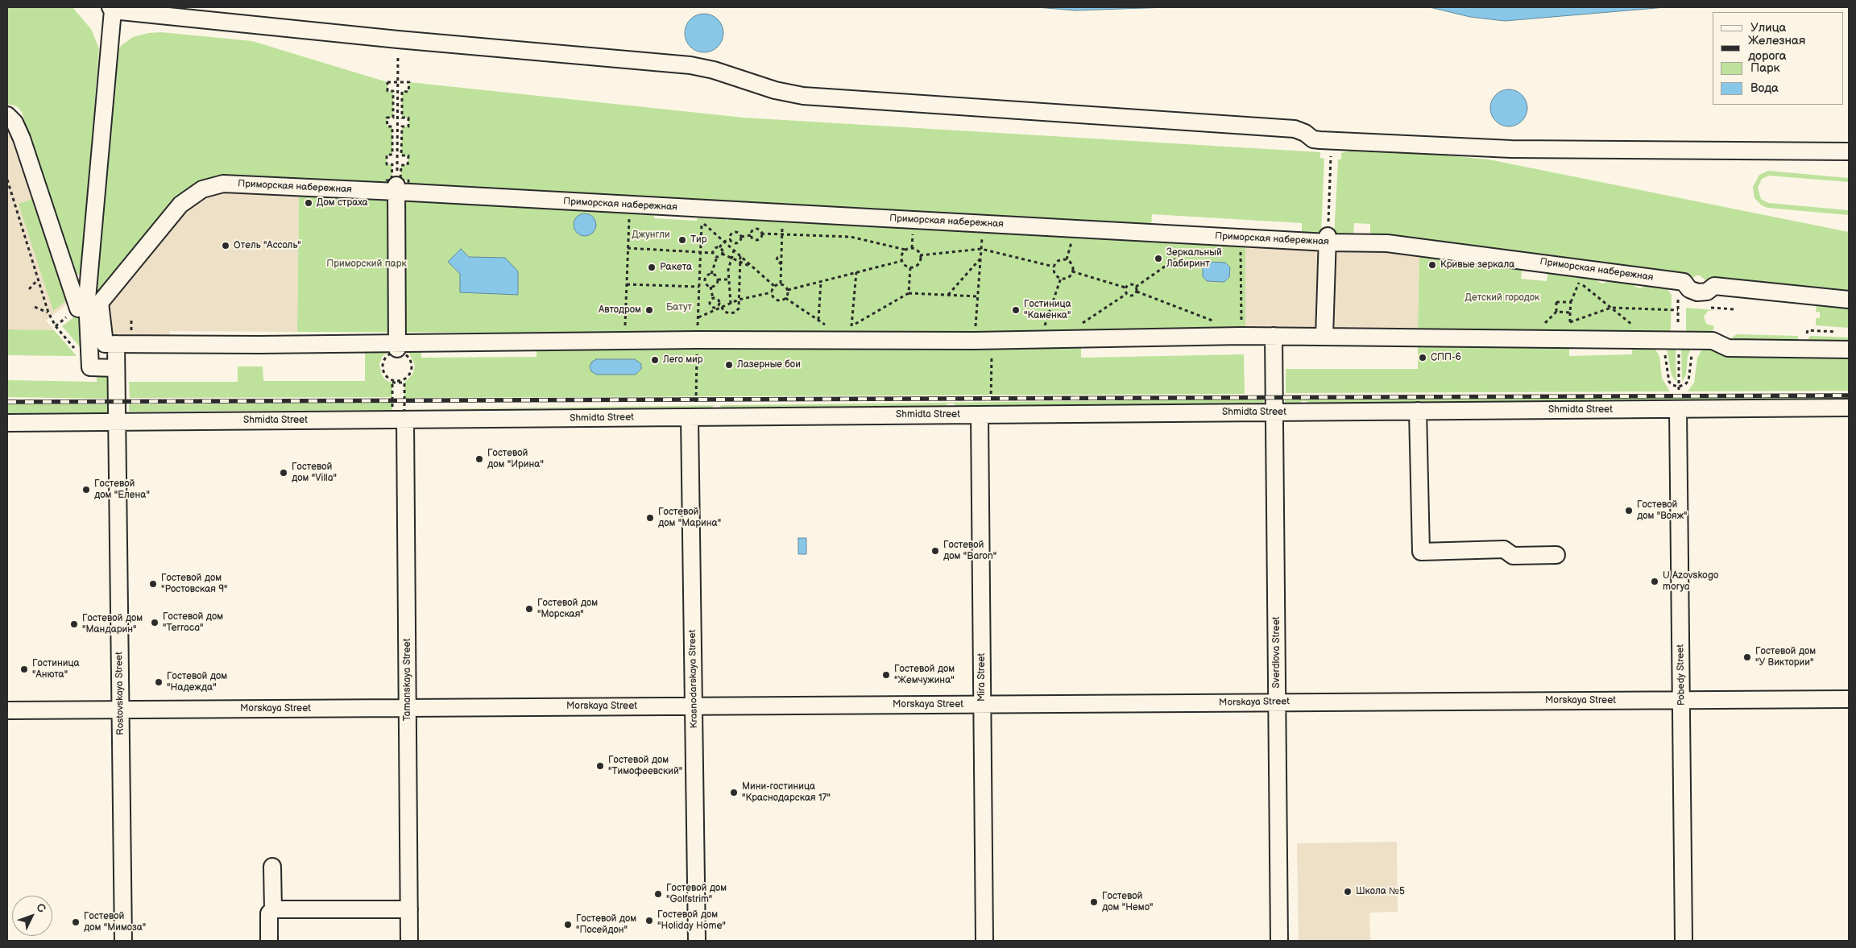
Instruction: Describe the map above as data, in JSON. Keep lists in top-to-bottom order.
{
  "streets": {
    "street": [
      "Приморская набережная",
      "Shmidta Street",
      "Sverdlova Street",
      "Pobedy Street",
      "Mira Street",
      "Krasnodarskaya Street",
      "Tamanskaya Street",
      "Rostovskaya Street",
      "Morskaya Street"
    ]
  },
  "crossings": [
    ["Shmidta Street", "Sverdlova Street"],
    ["Shmidta Street", "Pobedy Street"],
    ["Shmidta Street", "Mira Street"],
    ["Shmidta Street", "Krasnodarskaya Street"],
    ["Shmidta Street", "Tamanskaya Street"],
    ["Shmidta Street", "Rostovskaya Street"],
    ["Sverdlova Street", "Morskaya Street"],
    ["Pobedy Street", "Morskaya Street"],
    ["Mira Street", "Morskaya Street"],
    ["Krasnodarskaya Street", "Morskaya Street"],
    ["Tamanskaya Street", "Morskaya Street"],
    ["Rostovskaya Street", "Morskaya Street"]
  ],
  "parks": [
    "Джунгли",
    "Приморский парк",
    "Детский городок",
    "Батут"
  ],
  "places": [
    "Дом страха",
    "Тир",
    "Отель \"Ассоль\"",
    "Зеркальный Лабиринт",
    "Кривые зеркала",
    "Ракета",
    "Автодром",
    "Гостиница \"Каменка\"",
    "СПП-6",
    "Лего мир",
    "Лазерные бои",
    "Гостевой дом \"Ирина\"",
    "Гостевой дом \"Villa\"",
    "Гостевой дом \"Елена\"",
    "Гостевой дом \"Вояж\"",
    "Гостевой дом \"Марина\"",
    "Гостевой дом \"Baron\"",
    "U Azovskogo morya",
    "Гостевой дом \"Ростовская 9\"",
    "Гостевой дом \"Морская\"",
    "Гостевой дом \"Terraca\"",
    "Гостевой дом \"Мандарин\"",
    "Гостевой дом \"У Виктории\"",
    "Гостиница \"Анюта\"",
    "Гостевой дом \"Жемчужина\"",
    "Гостевой дом \"Надежда\"",
    "Гостевой дом \"Тимофеевский\"",
    "Мини-гостиница \"Краснодарская 17\"",
    "Школа №5",
    "Гостевой дом \"Golfstrim\"",
    "Гостевой дом \"Немо\"",
    "Гостевой дом \"Holiday Home\"",
    "Гостевой дом \"Мимоза\"",
    "Гостевой дом \"Посейдон\""
  ],
  "legend": [
    "Улица",
    "Железная дорога",
    "Парк",
    "Вода"
  ],
  "north": "top right"
}
